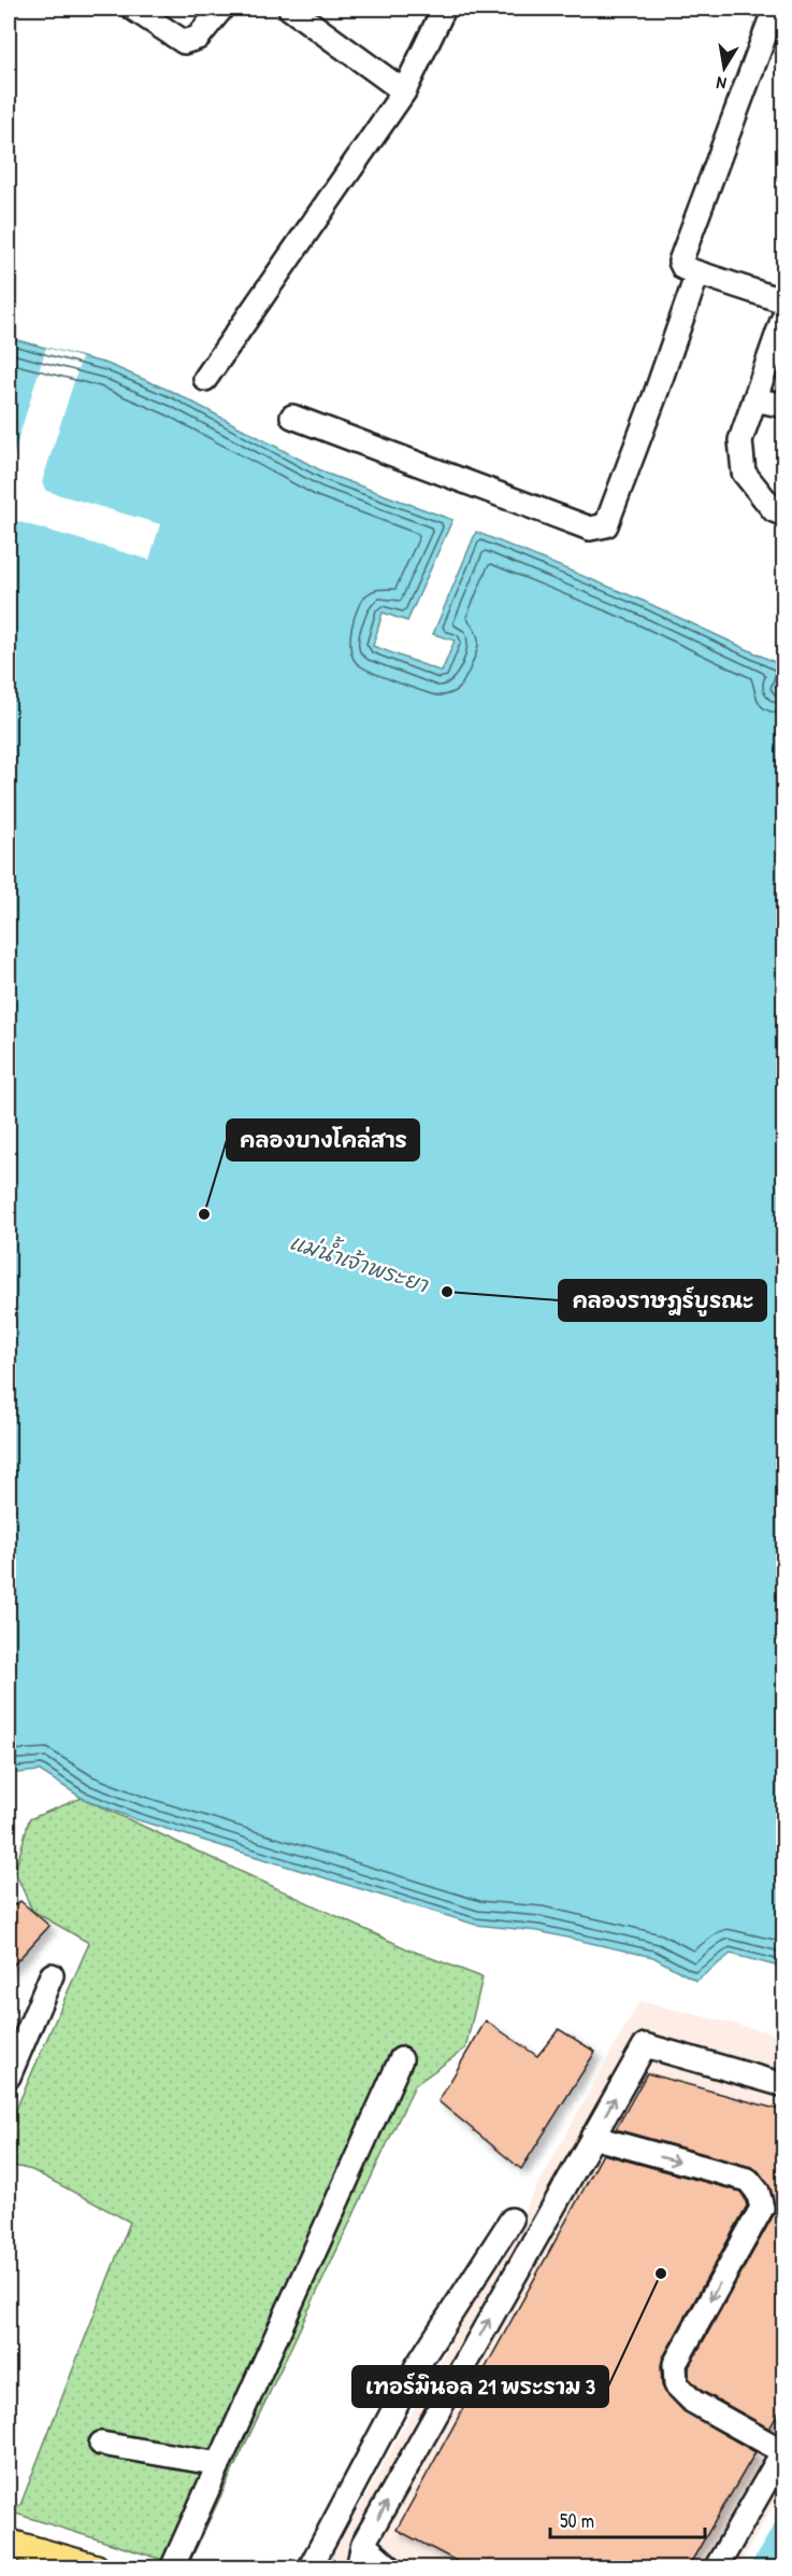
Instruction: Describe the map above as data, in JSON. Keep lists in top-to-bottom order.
{
  "water": ["แม่น้ำเจ้าพระยา"],
  "places": ["คลองบางโคล่สาร", "คลองราษฎร์บูรณะ", "เทอร์มินอล 21 พระราม 3"],
  "scale_bar": "50 m",
  "north": "bottom"
}
